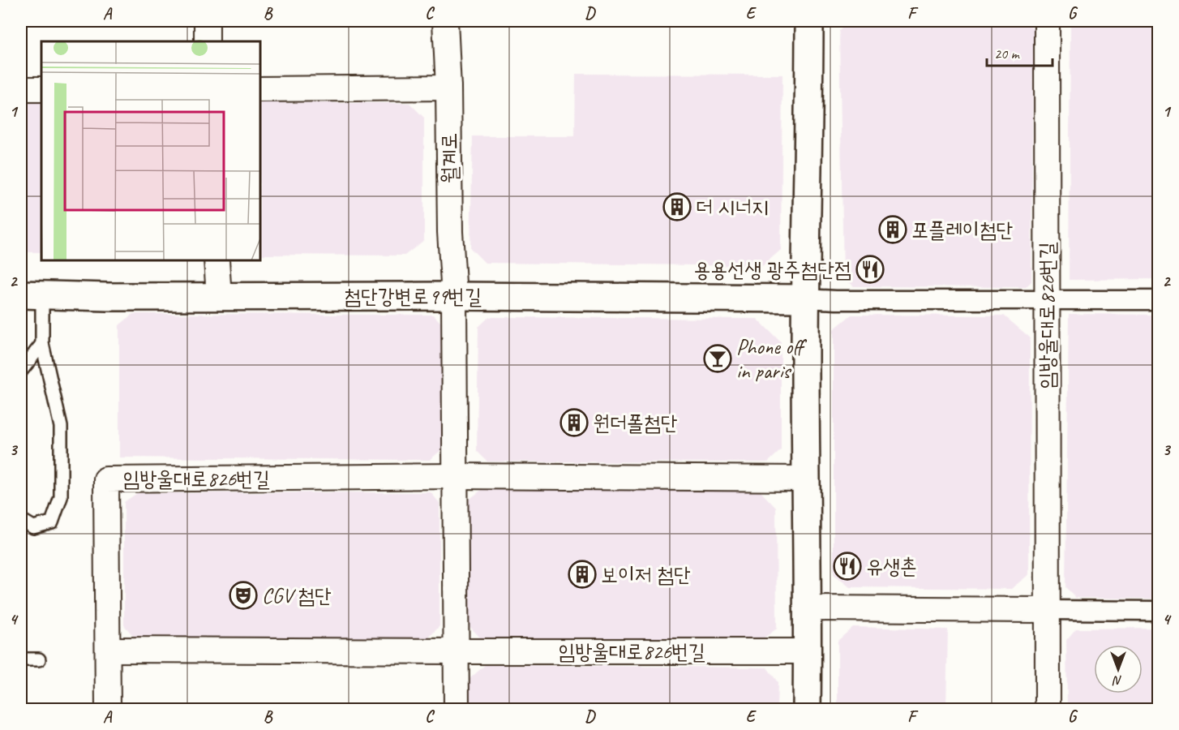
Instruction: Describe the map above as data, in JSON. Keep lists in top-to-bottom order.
{
  "streets": {
    "street": ["월계로", "첨단강변로99번길", "임방울대로826번길"]
  },
  "crossings": [
    ["월계로", "첨단강변로99번길"]
  ],
  "places": {
    "building": [
      "더 시너지",
      "포플레이첨단",
      "원더폴첨단",
      "보이저 첨단"
    ],
    "restaurant": ["용용선생 광주첨단점", "유생촌"],
    "bar": ["Phone off in paris"],
    "theatre": ["CGV 첨단"]
  },
  "scale_bar": "20 m",
  "north": "bottom",
  "grid": {
    "columns": [
      "A",
      "B",
      "C",
      "D",
      "E",
      "F",
      "G"
    ],
    "rows": [
      "1",
      "2",
      "3",
      "4"
    ]
  }
}
